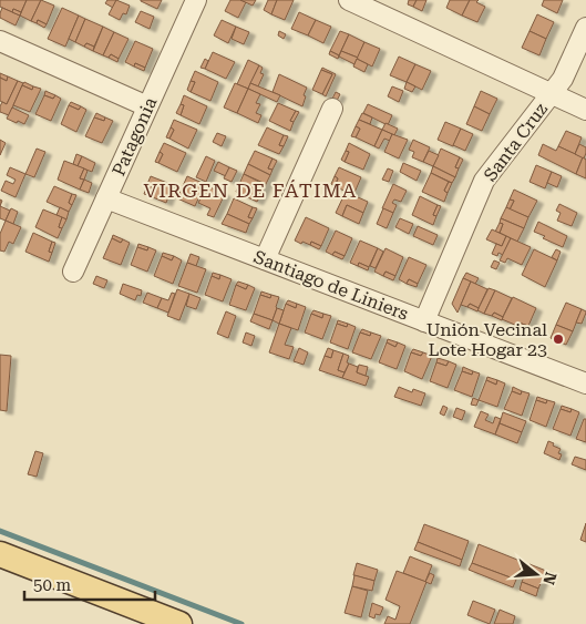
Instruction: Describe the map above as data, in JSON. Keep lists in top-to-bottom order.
{
  "streets": {
    "street": ["Patagonia", "Santa Cruz", "Santiago de Liniers"]
  },
  "crossings": [
    ["Patagonia", "Santiago de Liniers"],
    ["Santa Cruz", "Santiago de Liniers"]
  ],
  "districts": ["VIRGEN DE FÁTIMA"],
  "places": ["Unión Vecinal Lote Hogar 23"],
  "scale_bar": "50 m",
  "north": "right"
}
